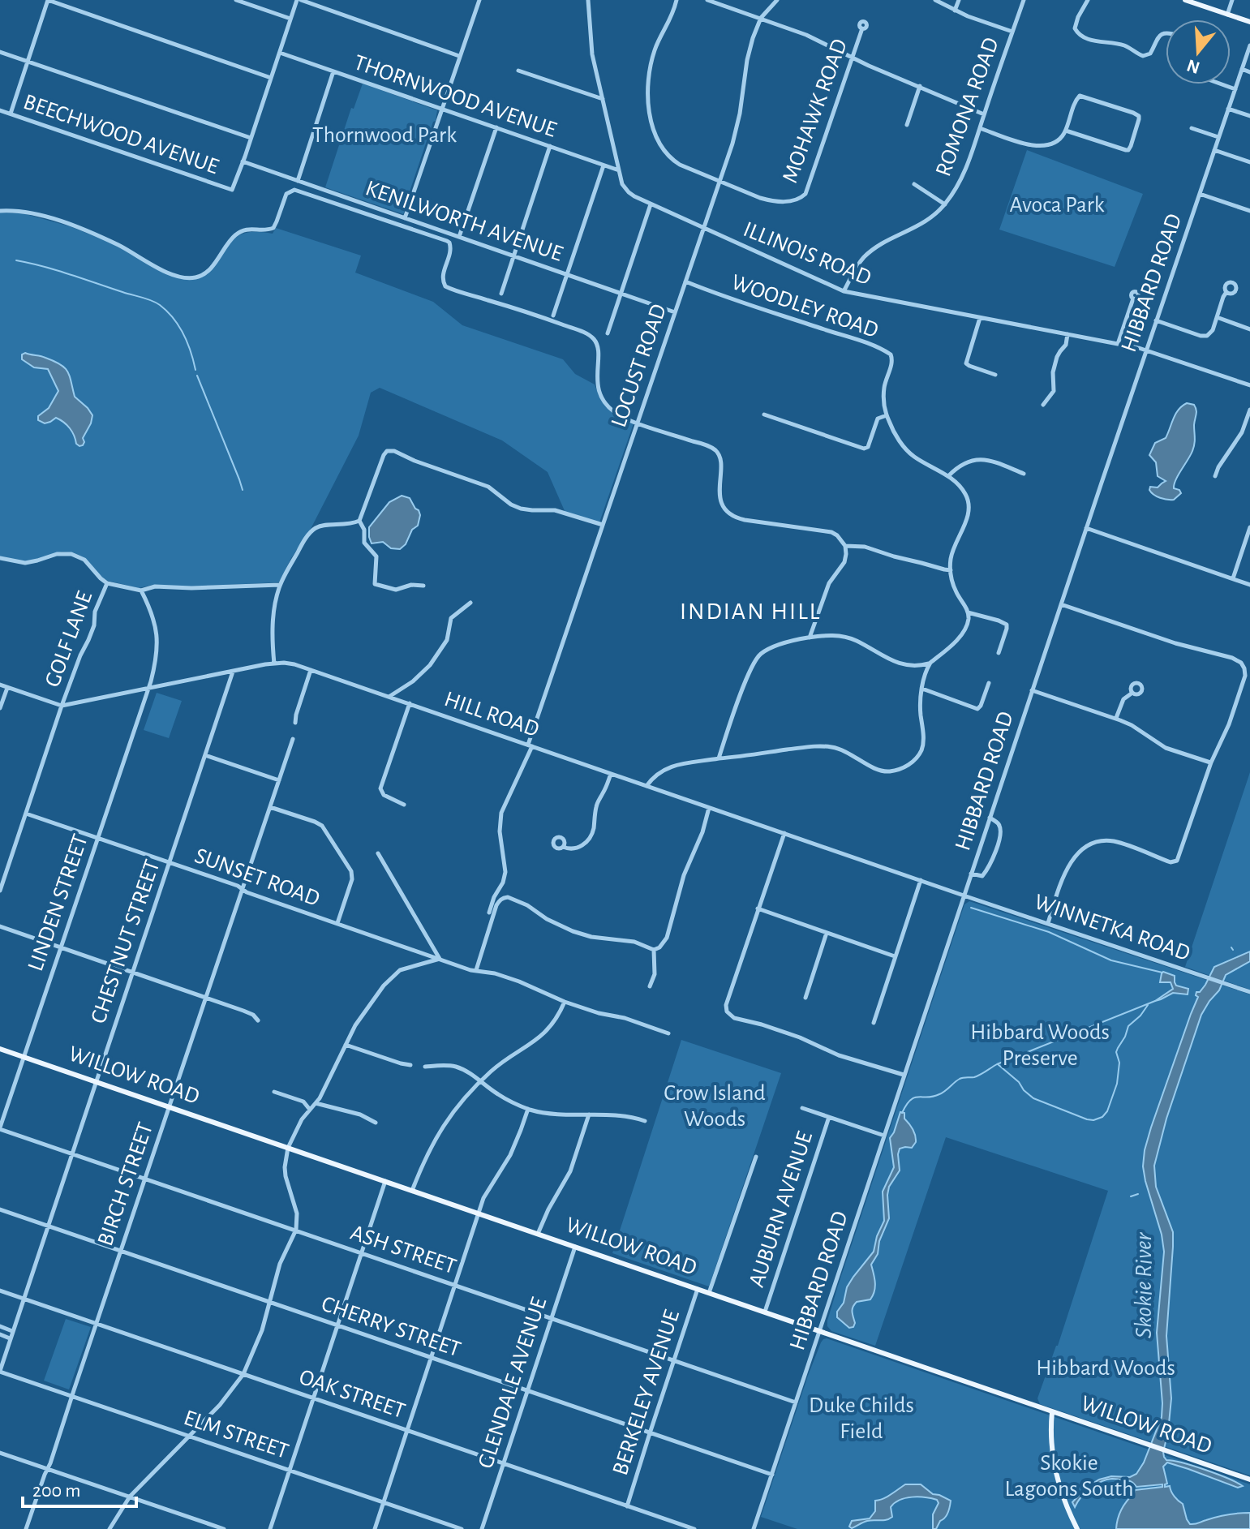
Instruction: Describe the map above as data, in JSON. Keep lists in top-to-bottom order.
{
  "streets": {
    "main road": ["WILLOW ROAD"],
    "street": [
      "THORNWOOD AVENUE",
      "ROMONA ROAD",
      "MOHAWK ROAD",
      "BEECHWOOD AVENUE",
      "KENILWORTH AVENUE",
      "ILLINOIS ROAD",
      "HIBBARD ROAD",
      "WOODLEY ROAD",
      "LOCUST ROAD",
      "GOLF LANE",
      "HILL ROAD",
      "SUNSET ROAD",
      "LINDEN STREET",
      "WINNETKA ROAD",
      "CHESTNUT STREET",
      "BIRCH STREET",
      "AUBURN AVENUE",
      "ASH STREET",
      "CHERRY STREET",
      "GLENDALE AVENUE",
      "BERKELEY AVENUE",
      "OAK STREET",
      "ELM STREET"
    ]
  },
  "crossings": [
    ["THORNWOOD AVENUE", "ILLINOIS ROAD"],
    ["ROMONA ROAD", "ILLINOIS ROAD"],
    ["MOHAWK ROAD", "LOCUST ROAD"],
    ["BEECHWOOD AVENUE", "KENILWORTH AVENUE"],
    ["KENILWORTH AVENUE", "LOCUST ROAD"],
    ["ILLINOIS ROAD", "HIBBARD ROAD"],
    ["ILLINOIS ROAD", "LOCUST ROAD"],
    ["HIBBARD ROAD", "HILL ROAD"],
    ["HIBBARD ROAD", "WINNETKA ROAD"],
    ["HIBBARD ROAD", "WILLOW ROAD"],
    ["HIBBARD ROAD", "ASH STREET"],
    ["HIBBARD ROAD", "CHERRY STREET"],
    ["WOODLEY ROAD", "LOCUST ROAD"],
    ["LOCUST ROAD", "HILL ROAD"],
    ["GOLF LANE", "HILL ROAD"],
    ["GOLF LANE", "SUNSET ROAD"],
    ["HILL ROAD", "LINDEN STREET"],
    ["HILL ROAD", "WINNETKA ROAD"],
    ["HILL ROAD", "CHESTNUT STREET"],
    ["SUNSET ROAD", "LINDEN STREET"],
    ["SUNSET ROAD", "CHESTNUT STREET"],
    ["SUNSET ROAD", "BIRCH STREET"],
    ["LINDEN STREET", "WILLOW ROAD"],
    ["LINDEN STREET", "ASH STREET"],
    ["CHESTNUT STREET", "WILLOW ROAD"],
    ["CHESTNUT STREET", "ASH STREET"],
    ["CHESTNUT STREET", "CHERRY STREET"],
    ["CHESTNUT STREET", "OAK STREET"],
    ["CHESTNUT STREET", "ELM STREET"],
    ["WILLOW ROAD", "BIRCH STREET"],
    ["WILLOW ROAD", "AUBURN AVENUE"],
    ["WILLOW ROAD", "GLENDALE AVENUE"],
    ["WILLOW ROAD", "BERKELEY AVENUE"],
    ["BIRCH STREET", "ASH STREET"],
    ["BIRCH STREET", "CHERRY STREET"],
    ["BIRCH STREET", "OAK STREET"],
    ["BIRCH STREET", "ELM STREET"],
    ["ASH STREET", "GLENDALE AVENUE"],
    ["ASH STREET", "BERKELEY AVENUE"],
    ["CHERRY STREET", "GLENDALE AVENUE"],
    ["CHERRY STREET", "BERKELEY AVENUE"],
    ["GLENDALE AVENUE", "OAK STREET"],
    ["BERKELEY AVENUE", "OAK STREET"]
  ],
  "districts": ["INDIAN HILL"],
  "water": ["Skokie River"],
  "parks": [
    "Thornwood Park",
    "Avoca Park",
    "Hibbard Woods Preserve",
    "Crow Island Woods",
    "Hibbard Woods",
    "Duke Childs Field",
    "Skokie Lagoons South"
  ],
  "scale_bar": "200 m",
  "north": "bottom"
}
